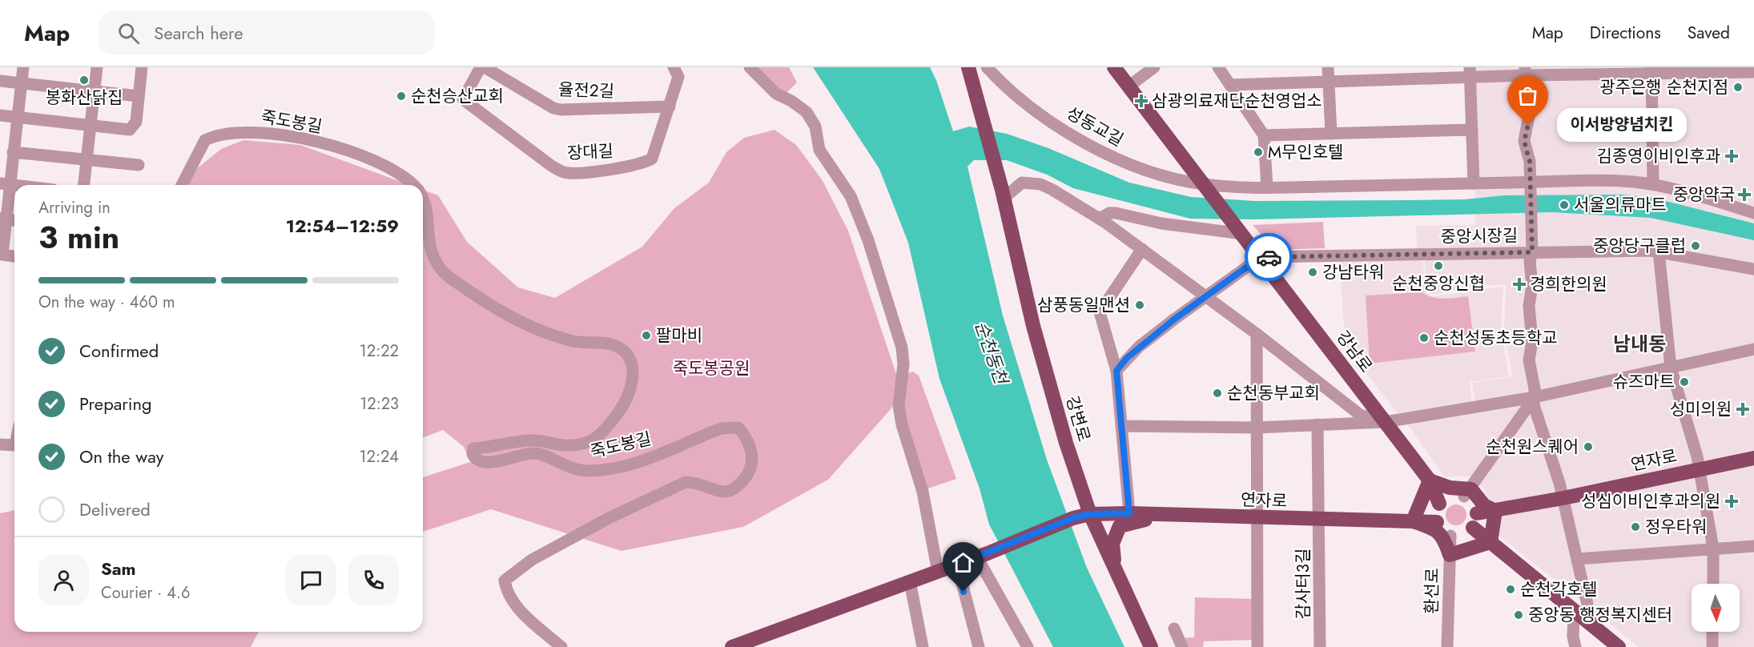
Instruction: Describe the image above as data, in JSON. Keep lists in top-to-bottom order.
{
  "streets": {
    "main road": ["강남로", "강변로", "연자로"],
    "street": [
      "율전2길",
      "죽도봉길",
      "성동교길",
      "장대길",
      "중앙시장길",
      "감사터3길",
      "환선로"
    ]
  },
  "crossings": [
    ["율전2길", "장대길"],
    ["성동교길", "강남로"],
    ["중앙시장길", "강남로"],
    ["강남로", "연자로"],
    ["강남로", "환선로"],
    ["강변로", "연자로"],
    ["연자로", "감사터3길"],
    ["연자로", "환선로"]
  ],
  "districts": ["남내동"],
  "water": ["순천동천"],
  "parks": ["죽도봉공원"],
  "places": {
    "other": [
      "봉화산닭집",
      "광주은행 순천지점",
      "순천승산교회",
      "이서방양념치킨",
      "M무인호텔",
      "서울의류마트",
      "중앙당구클럽",
      "순천중앙신협",
      "강남타워",
      "삼풍동일맨션",
      "팔마비",
      "순천성동초등학교",
      "슈즈마트",
      "순천동부교회",
      "순천원스퀘어",
      "정우타워",
      "순천각호텔",
      "중앙동 행정복지센터"
    ],
    "health": [
      "삼광의료재단순천영업소",
      "김종영이비인후과",
      "중앙약국",
      "경희한의원",
      "성미의원",
      "성심이비인후과의원"
    ]
  },
  "north": "bottom",
  "page": {
    "header": "Map",
    "search": "Search here",
    "nav": ["Map", "Directions", "Saved"],
    "bubble": "이서방양념치킨",
    "heading": ["3 min", "Arriving in", "12:54–12:59"],
    "panel": ["Sam", "Courier · 4.6"],
    "bar": "On the way · 460 m",
    "list": [
      ["Confirmed", "12:22"],
      ["Preparing", "12:23"],
      ["On the way", "12:24"],
      "Delivered"
    ]
  }
}
